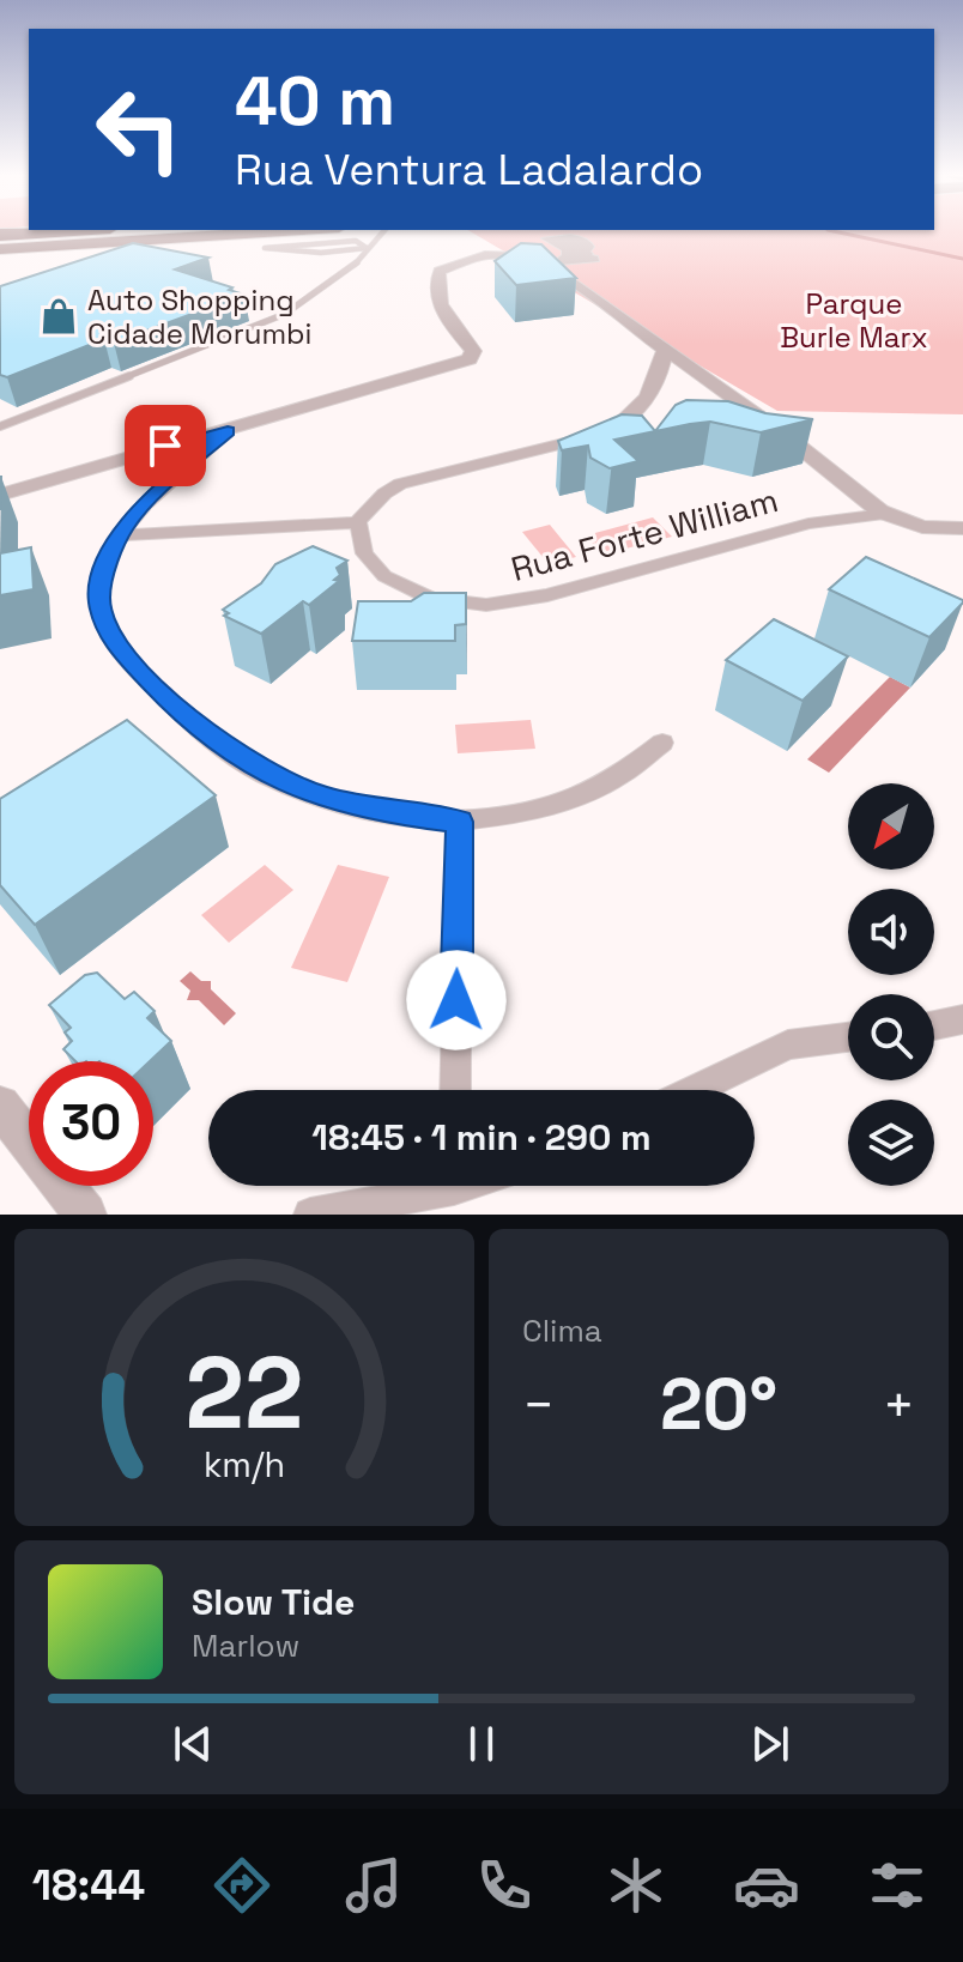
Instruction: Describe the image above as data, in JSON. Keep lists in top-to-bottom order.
{
  "streets": {
    "street": ["Rua Forte William"]
  },
  "parks": ["Parque Burle Marx"],
  "places": {
    "shop": ["Auto Shopping Cidade Morumbi"]
  },
  "north": "bottom left",
  "page": {
    "turn": ["40 m", "Rua Ventura Ladalardo"],
    "limit": "30",
    "trip": "18:45 · 1 min · 290 m",
    "tile": "Clima",
    "heat": ["−", "20°", "+"],
    "song": ["Slow Tide", "Marlow"],
    "tabs": "18:44",
    "gauge": ["22", "km/h"]
  }
}
